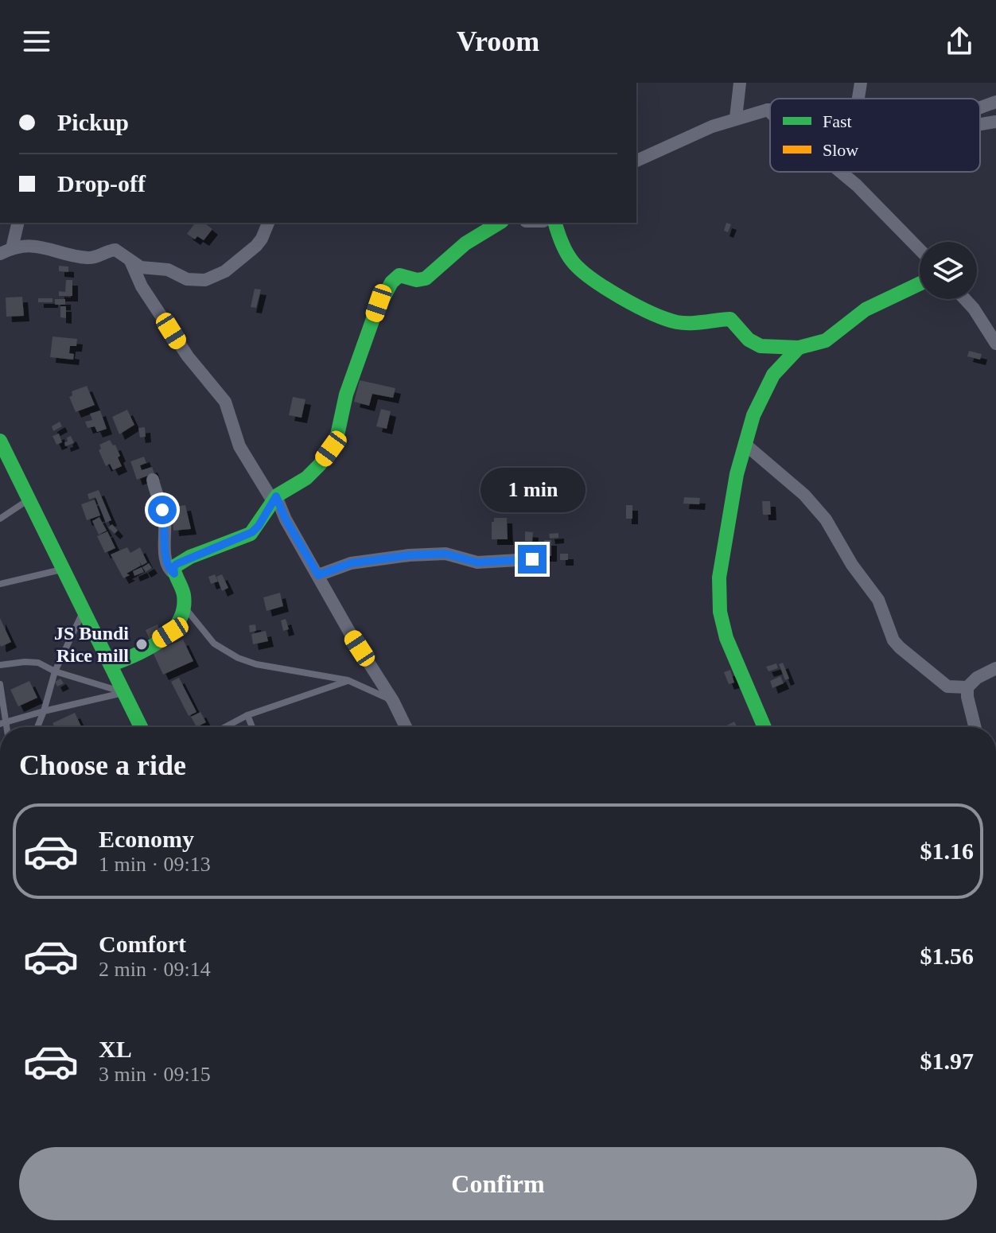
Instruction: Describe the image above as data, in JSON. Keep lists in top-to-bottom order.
{
  "places": ["JS Bundi Rice mill"],
  "legend": ["Fast", "Slow"],
  "page": {
    "header": "Vroom",
    "banner": ["Pickup", "Drop-off"],
    "bubble": "1 min",
    "heading": "Choose a ride",
    "list": [
      {
        "name": "Economy",
        "note": "1 min · 09:13",
        "value": "$1.16"
      },
      {
        "name": "Comfort",
        "note": "2 min · 09:14",
        "value": "$1.56"
      },
      {
        "name": "XL",
        "note": "3 min · 09:15",
        "value": "$1.97"
      }
    ],
    "buttons": "Confirm"
  }
}
